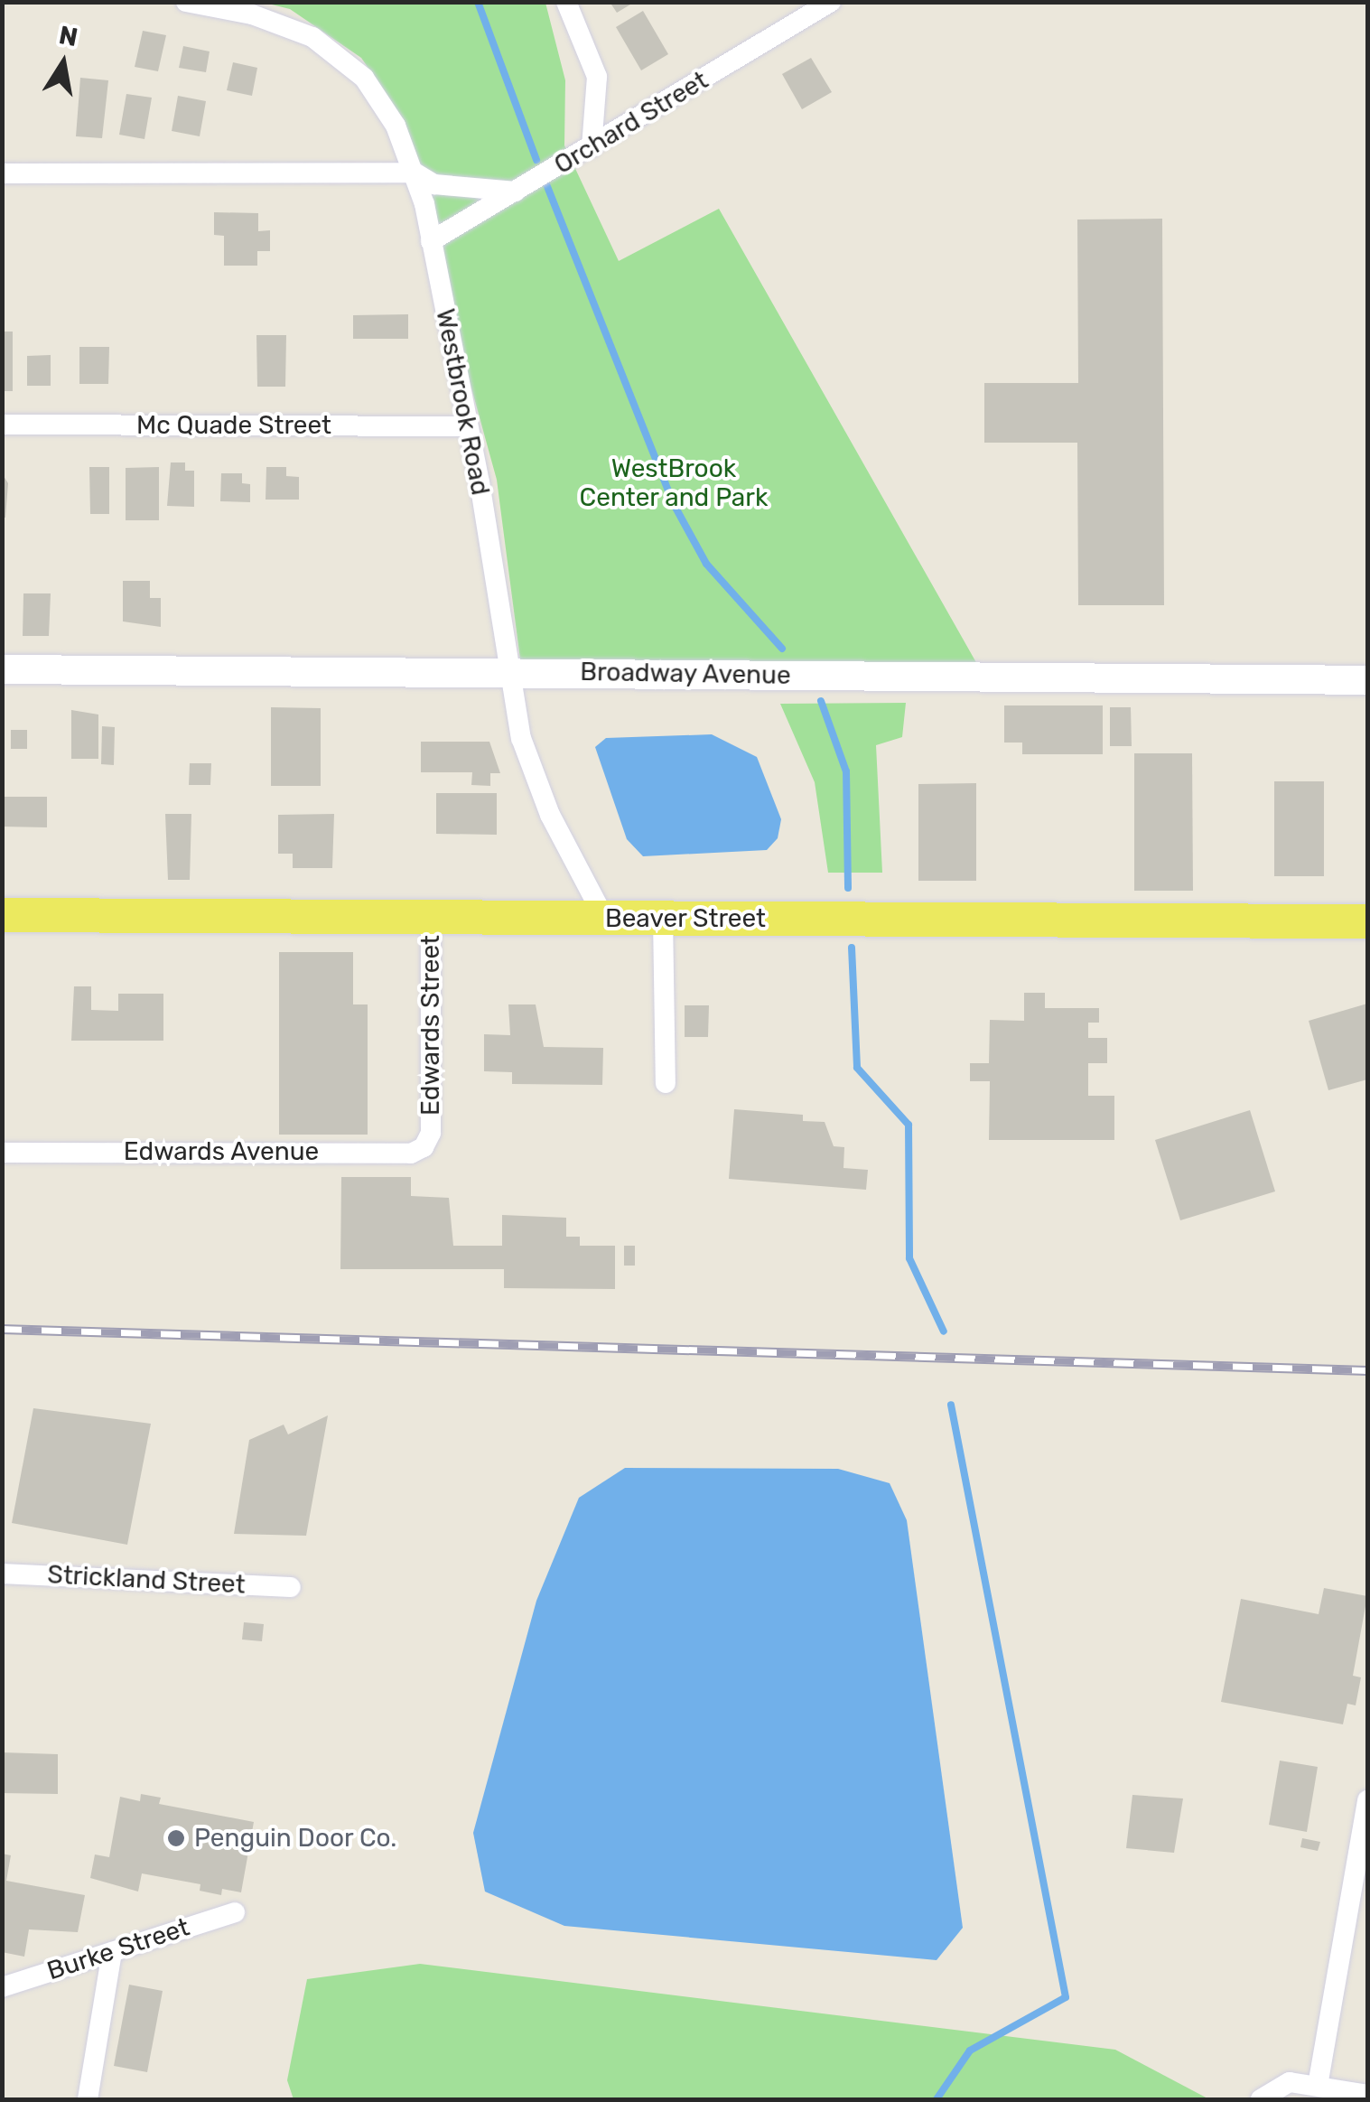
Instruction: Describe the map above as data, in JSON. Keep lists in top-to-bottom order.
{
  "streets": {
    "main road": ["Beaver Street"],
    "street": [
      "Orchard Street",
      "Westbrook Road",
      "Mc Quade Street",
      "Broadway Avenue",
      "Edwards Street",
      "Edwards Avenue",
      "Strickland Street",
      "Burke Street"
    ]
  },
  "crossings": [
    ["Orchard Street", "Westbrook Road"],
    ["Westbrook Road", "Mc Quade Street"],
    ["Westbrook Road", "Broadway Avenue"],
    ["Westbrook Road", "Beaver Street"],
    ["Beaver Street", "Edwards Street"],
    ["Edwards Street", "Edwards Avenue"]
  ],
  "parks": ["WestBrook Center and Park"],
  "places": ["Penguin Door Co."],
  "north": "top"
}
